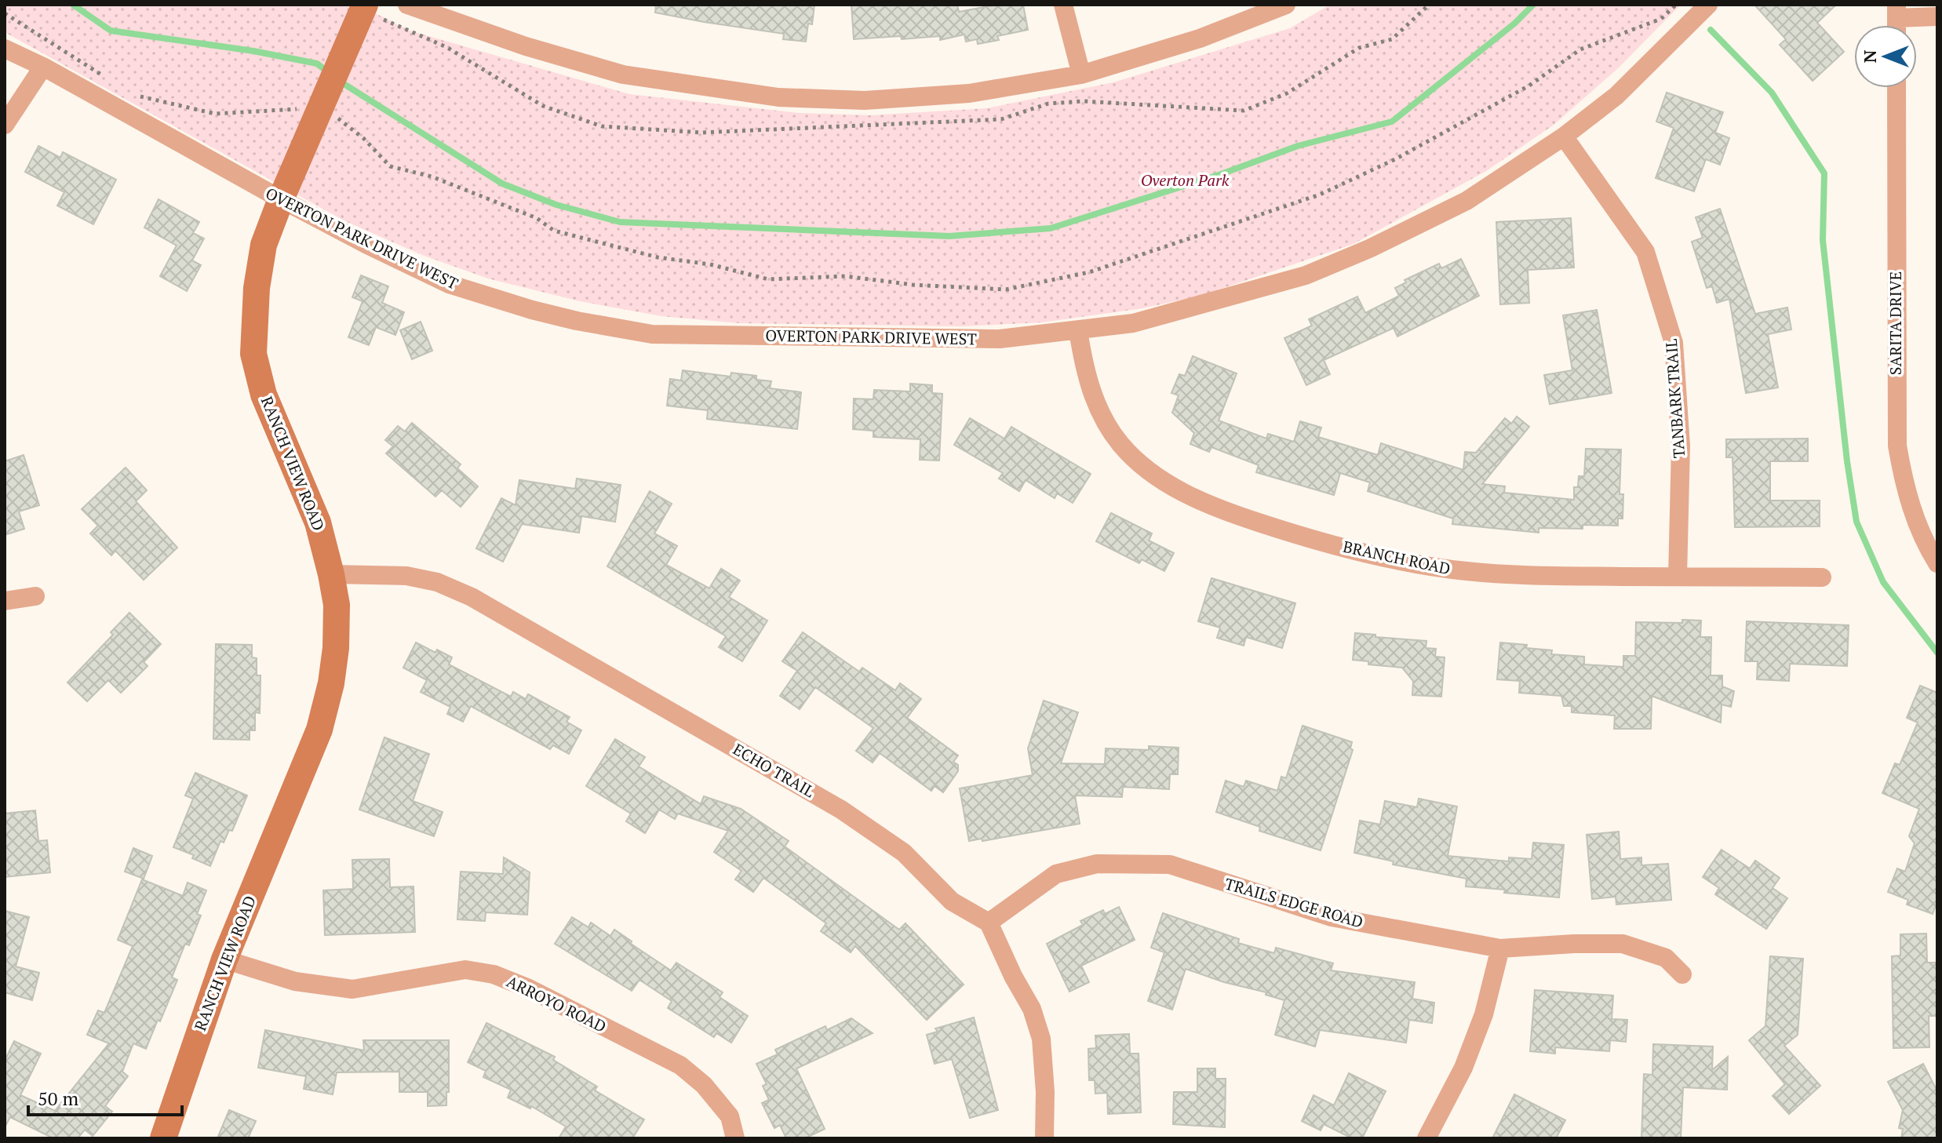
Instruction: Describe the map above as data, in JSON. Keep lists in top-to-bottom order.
{
  "streets": {
    "street": [
      "OVERTON PARK DRIVE WEST",
      "SARITA DRIVE",
      "TANBARK TRAIL",
      "RANCH VIEW ROAD",
      "BRANCH ROAD",
      "ECHO TRAIL",
      "TRAILS EDGE ROAD",
      "ARROYO ROAD"
    ]
  },
  "crossings": [
    ["OVERTON PARK DRIVE WEST", "TANBARK TRAIL"],
    ["OVERTON PARK DRIVE WEST", "RANCH VIEW ROAD"],
    ["OVERTON PARK DRIVE WEST", "BRANCH ROAD"],
    ["TANBARK TRAIL", "BRANCH ROAD"],
    ["RANCH VIEW ROAD", "ECHO TRAIL"],
    ["RANCH VIEW ROAD", "ARROYO ROAD"],
    ["ECHO TRAIL", "TRAILS EDGE ROAD"]
  ],
  "parks": ["Overton Park"],
  "scale_bar": "50 m",
  "north": "left"
}
